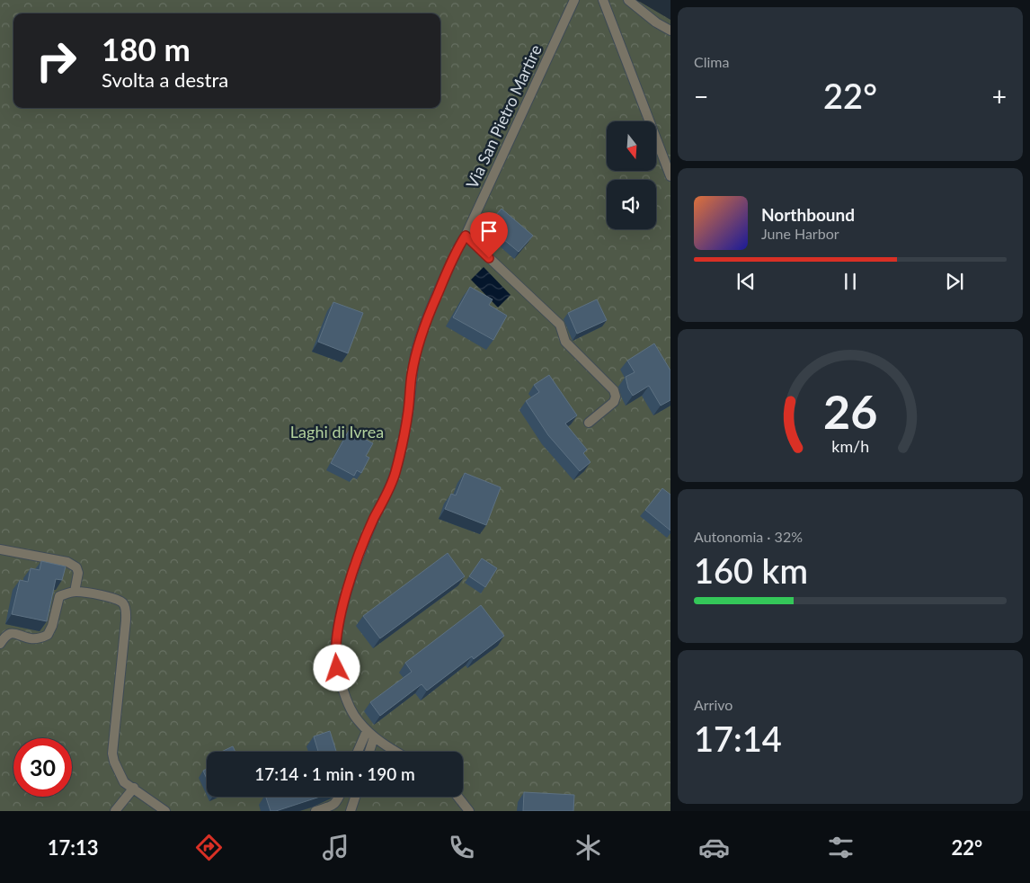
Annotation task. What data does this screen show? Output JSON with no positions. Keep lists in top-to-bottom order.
{
  "streets": {
    "street": ["Via San Pietro Martire"]
  },
  "parks": ["Laghi di Ivrea"],
  "north": "bottom",
  "page": {
    "tile": [
      "Clima",
      ["Autonomia · 32%", "160 km"],
      ["Arrivo", "17:14"]
    ],
    "turn": ["180 m", "Svolta a destra"],
    "heat": ["−", "22°", "+"],
    "song": ["Northbound", "June Harbor"],
    "limit": "30",
    "trip": "17:14 · 1 min · 190 m",
    "tabs": ["17:13", "22°"],
    "gauge": ["26", "km/h"]
  }
}
